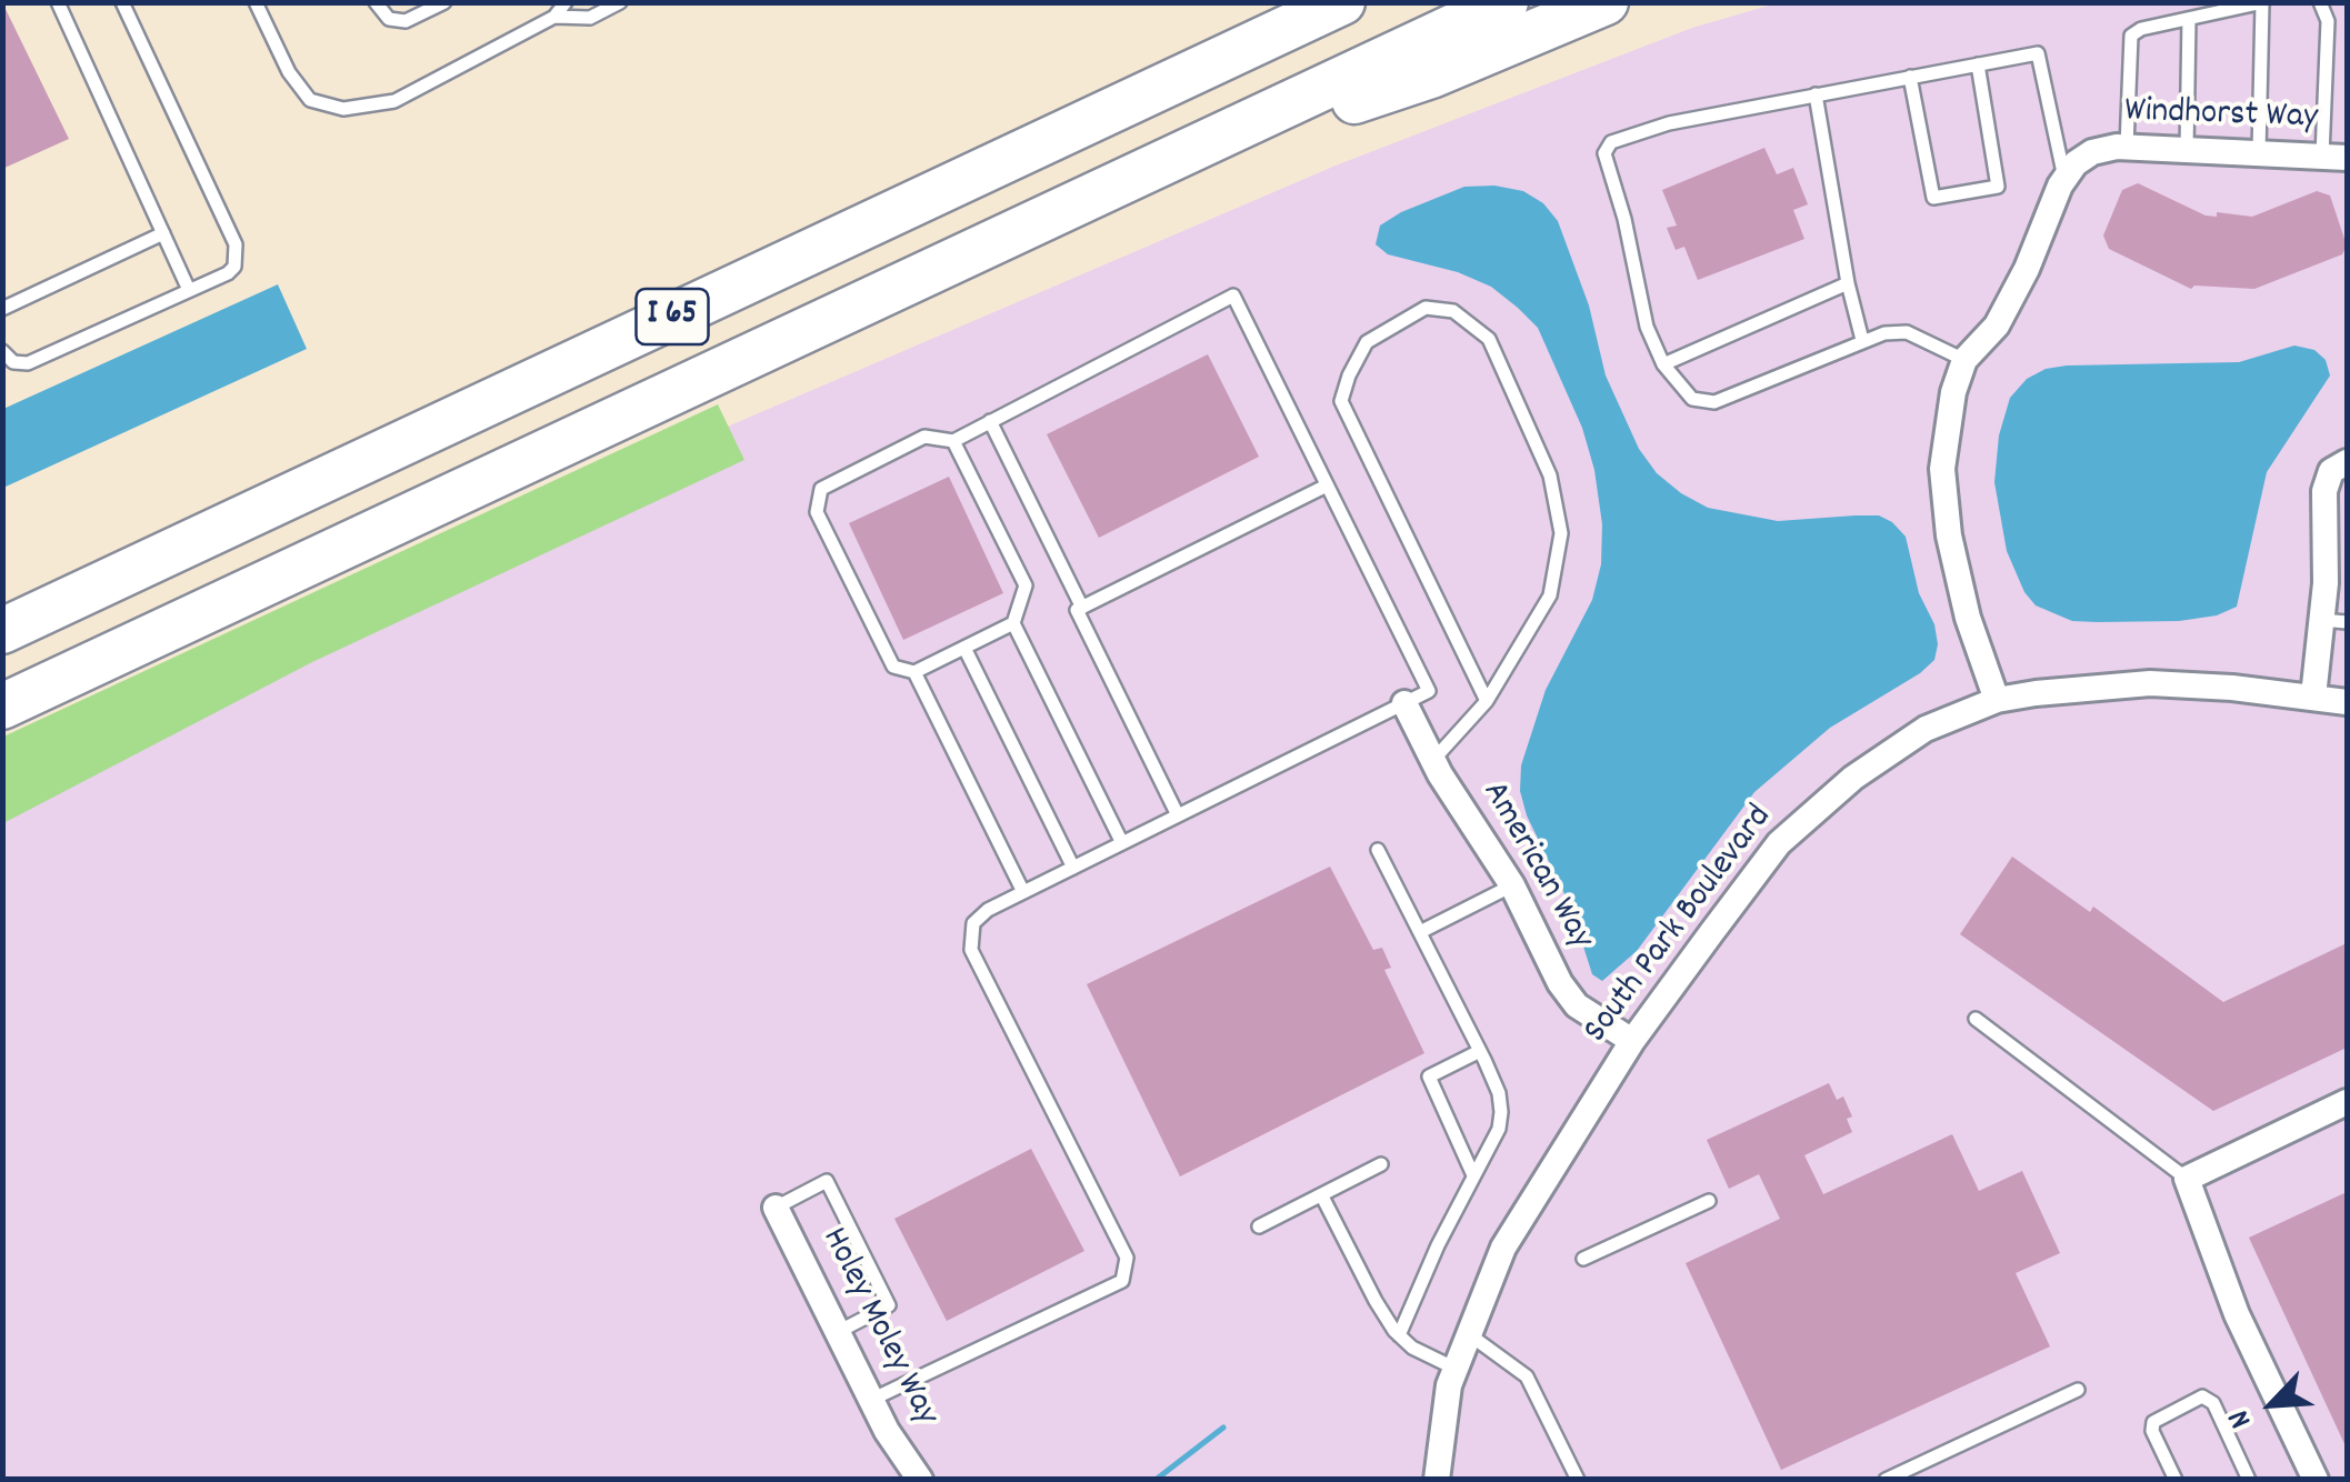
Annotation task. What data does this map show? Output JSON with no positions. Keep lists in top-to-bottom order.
{
  "streets": {
    "highway": ["I 65"],
    "street": [
      "Windhorst Way",
      "American Way",
      "South Park Boulevard",
      "Holey Moley Way"
    ]
  },
  "crossings": [
    ["American Way", "South Park Boulevard"]
  ],
  "north": "bottom left"
}
